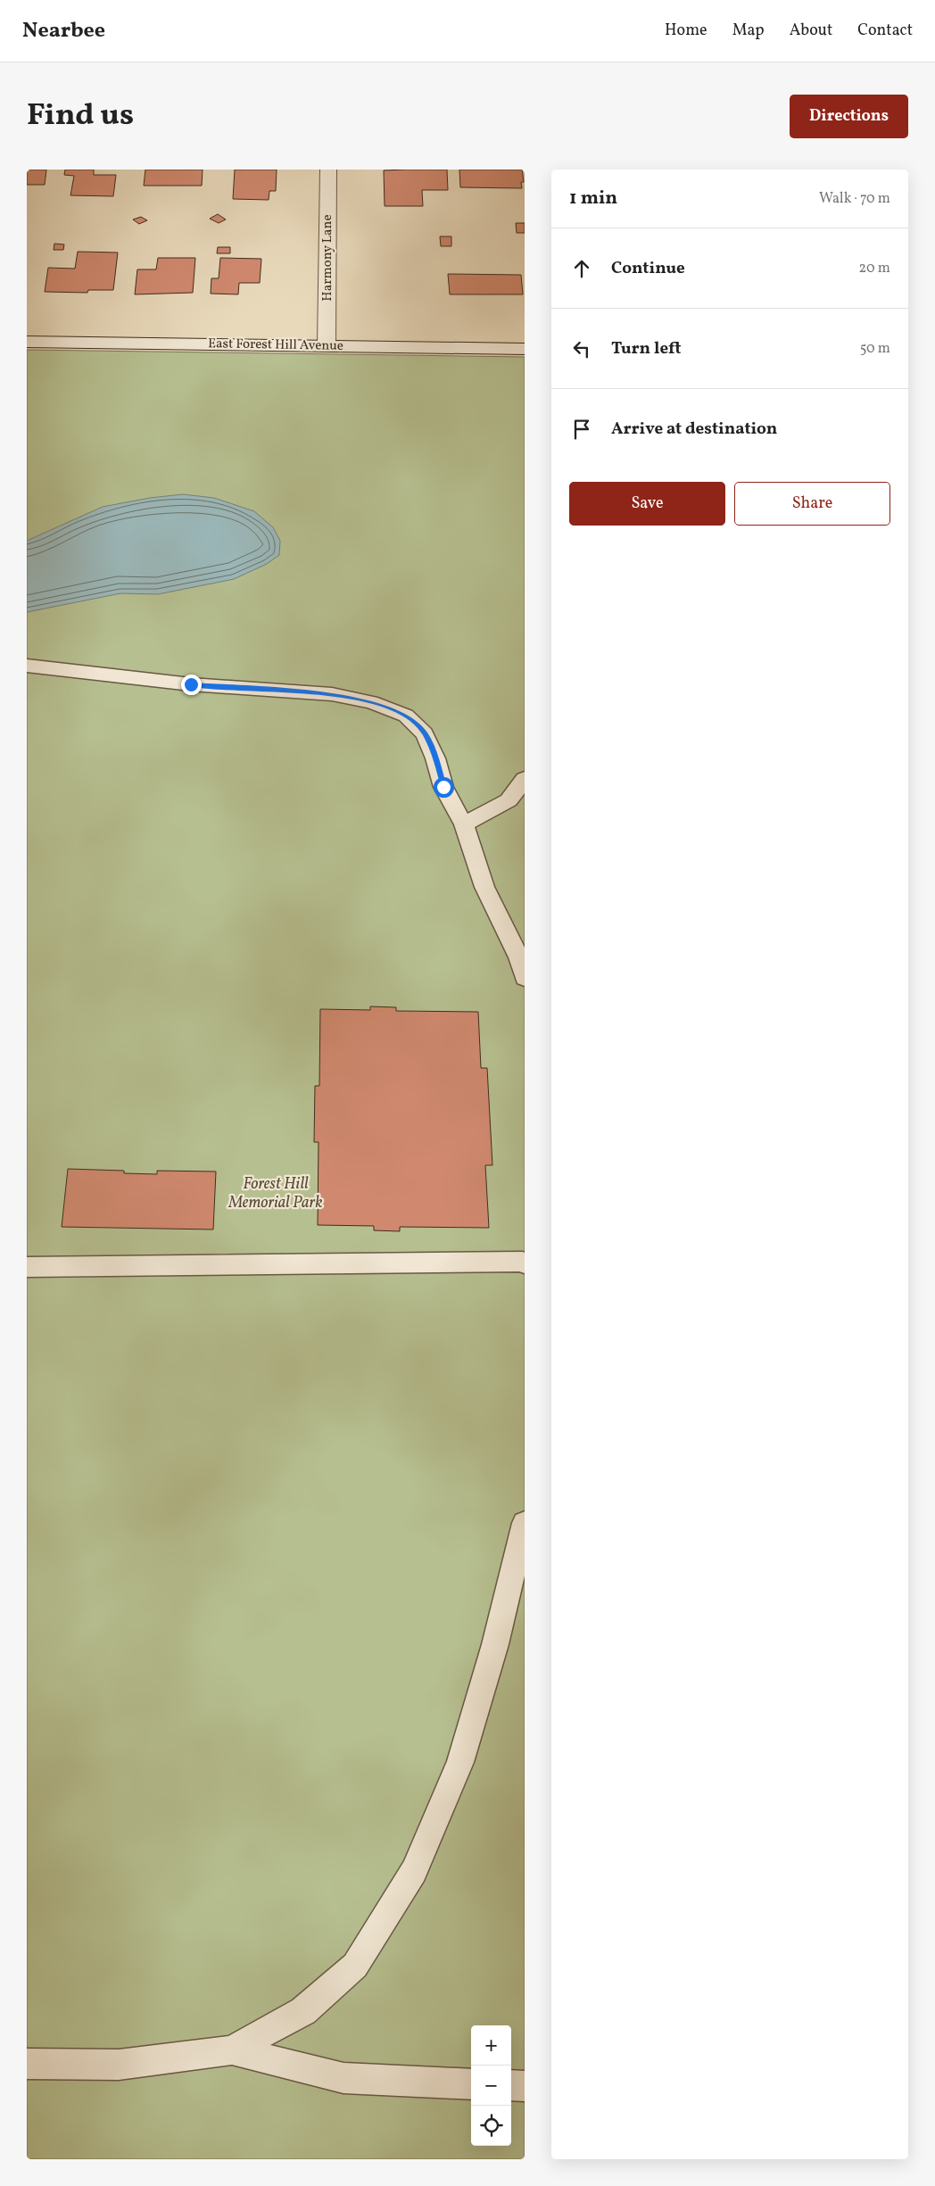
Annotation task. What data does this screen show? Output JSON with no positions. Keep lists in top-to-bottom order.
{
  "streets": {
    "street": ["Harmony Lane", "East Forest Hill Avenue"]
  },
  "crossings": [
    ["Harmony Lane", "East Forest Hill Avenue"]
  ],
  "parks": ["Forest Hill Memorial Park"],
  "page": {
    "header": "Nearbee",
    "nav": [
      "Home",
      "Map",
      "About",
      "Contact"
    ],
    "title": "Find us",
    "buttons": [
      "Directions",
      ["Save", "Share"]
    ],
    "heading": ["1 min", "Walk · 70 m"],
    "list": [
      ["Continue", "20 m"],
      ["Turn left", "50 m"],
      "Arrive at destination"
    ],
    "map_buttons": ["+", "−"]
  }
}
